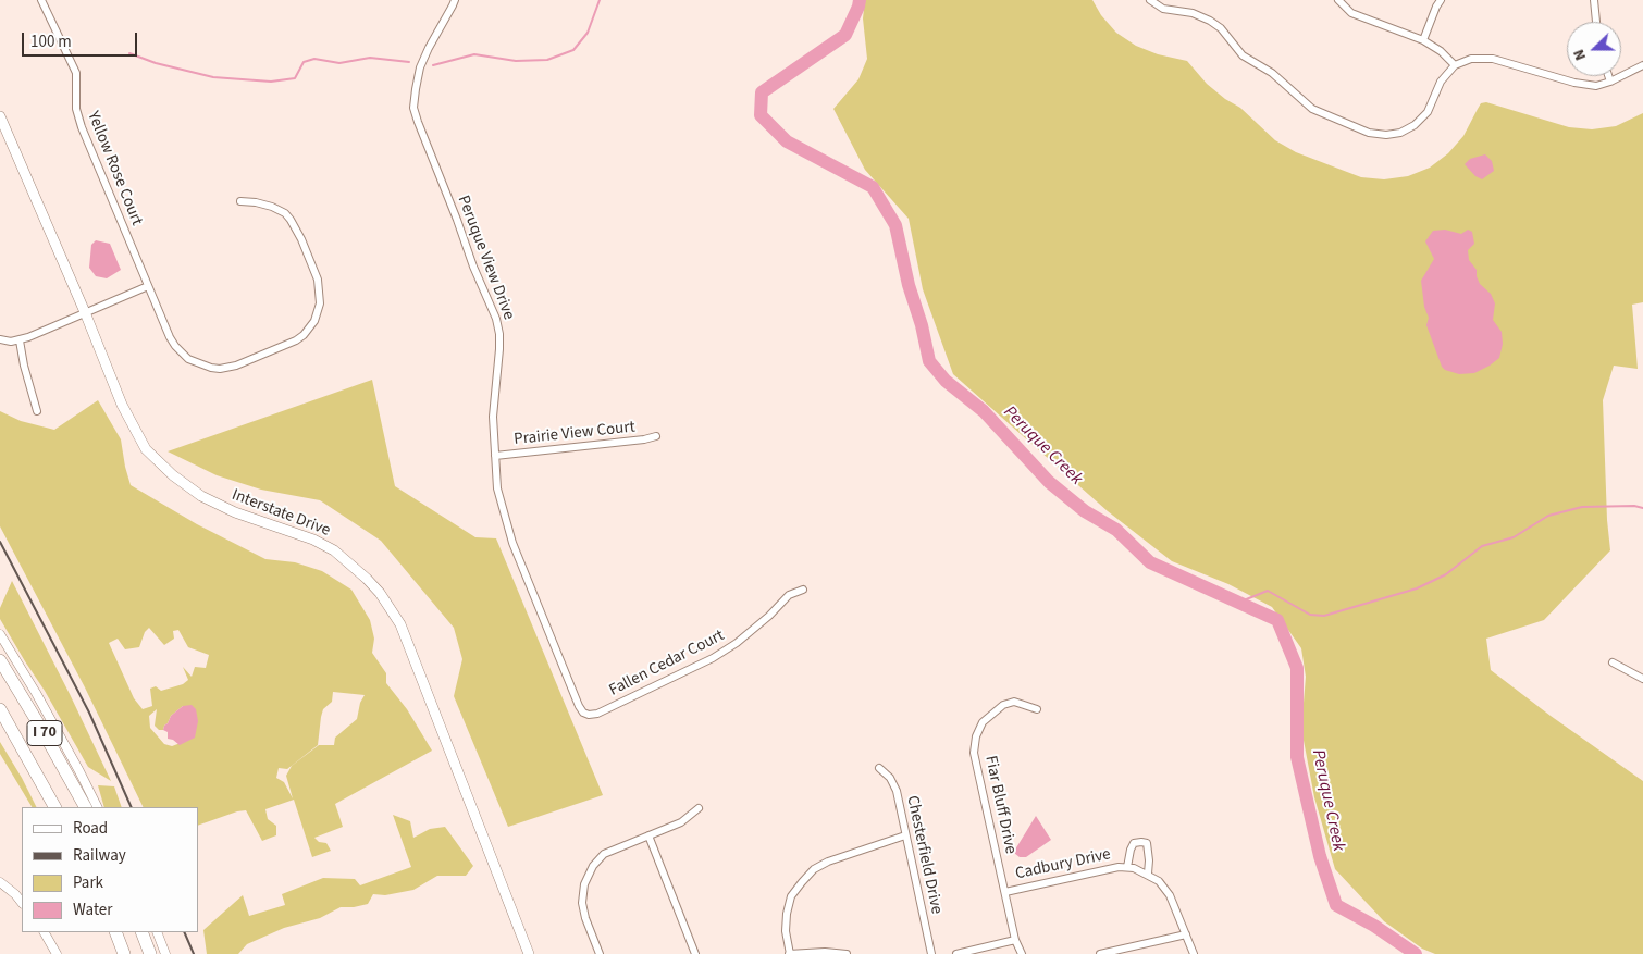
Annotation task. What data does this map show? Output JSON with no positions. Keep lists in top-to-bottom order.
{
  "streets": {
    "highway": ["I 70"],
    "main road": ["Interstate Drive"],
    "street": [
      "Yellow Rose Court",
      "Peruque View Drive",
      "Prairie View Court",
      "Fallen Cedar Court",
      "Fiar Bluff Drive",
      "Chesterfield Drive",
      "Cadbury Drive"
    ]
  },
  "crossings": [
    ["Peruque View Drive", "Prairie View Court"],
    ["Peruque View Drive", "Fallen Cedar Court"],
    ["Fiar Bluff Drive", "Cadbury Drive"]
  ],
  "water": ["Peruque Creek"],
  "legend": [
    "Road",
    "Railway",
    "Park",
    "Water"
  ],
  "scale_bar": "100 m",
  "north": "left"
}
